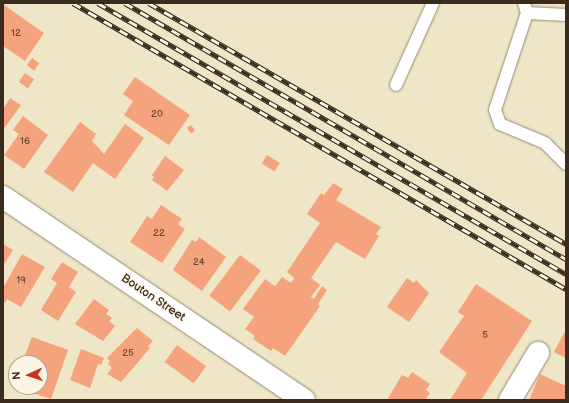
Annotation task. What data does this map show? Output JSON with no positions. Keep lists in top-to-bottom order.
{
  "streets": {
    "street": ["Bouton Street"]
  },
  "house_numbers": [
    "12",
    "20",
    "16",
    "22",
    "24",
    "19",
    "5",
    "25"
  ],
  "north": "left"
}
